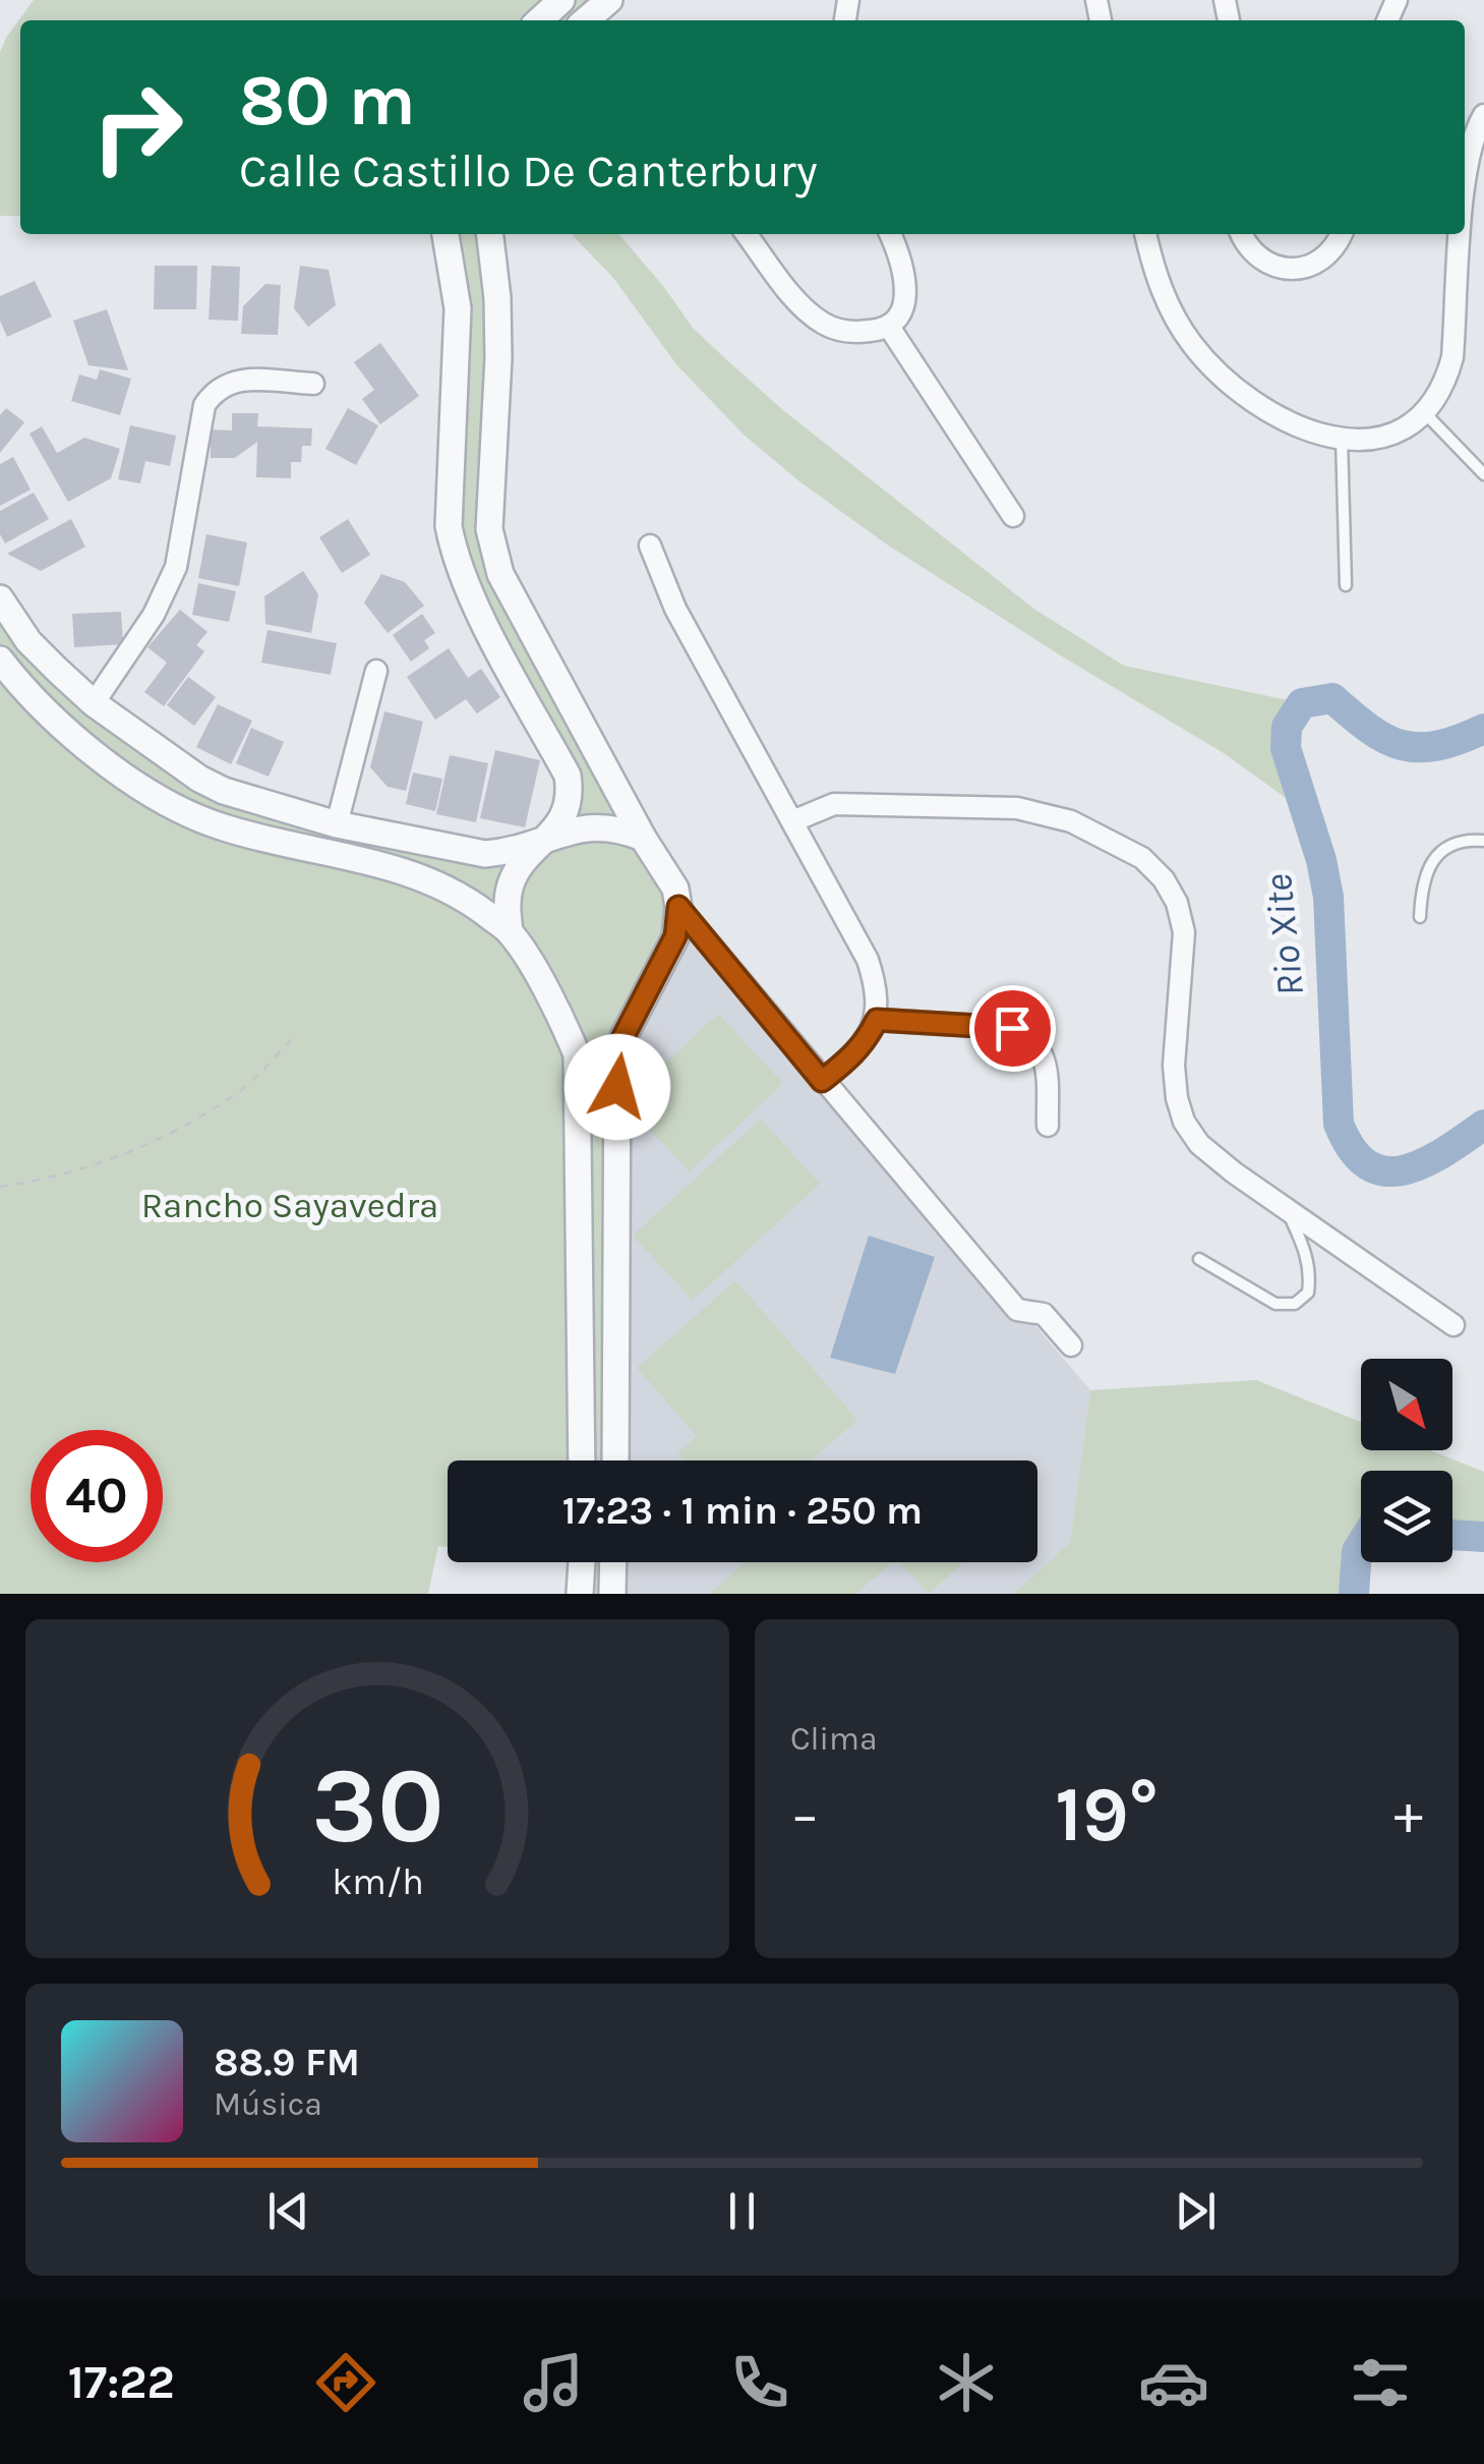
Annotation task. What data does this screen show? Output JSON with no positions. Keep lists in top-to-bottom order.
{
  "water": ["Rio Xite"],
  "parks": ["Rancho Sayavedra"],
  "north": "bottom right",
  "page": {
    "turn": ["80 m", "Calle Castillo De Canterbury"],
    "limit": "40",
    "trip": "17:23 · 1 min · 250 m",
    "tile": "Clima",
    "heat": ["−", "19°", "+"],
    "song": ["88.9 FM", "Música"],
    "tabs": "17:22",
    "gauge": ["30", "km/h"]
  }
}
